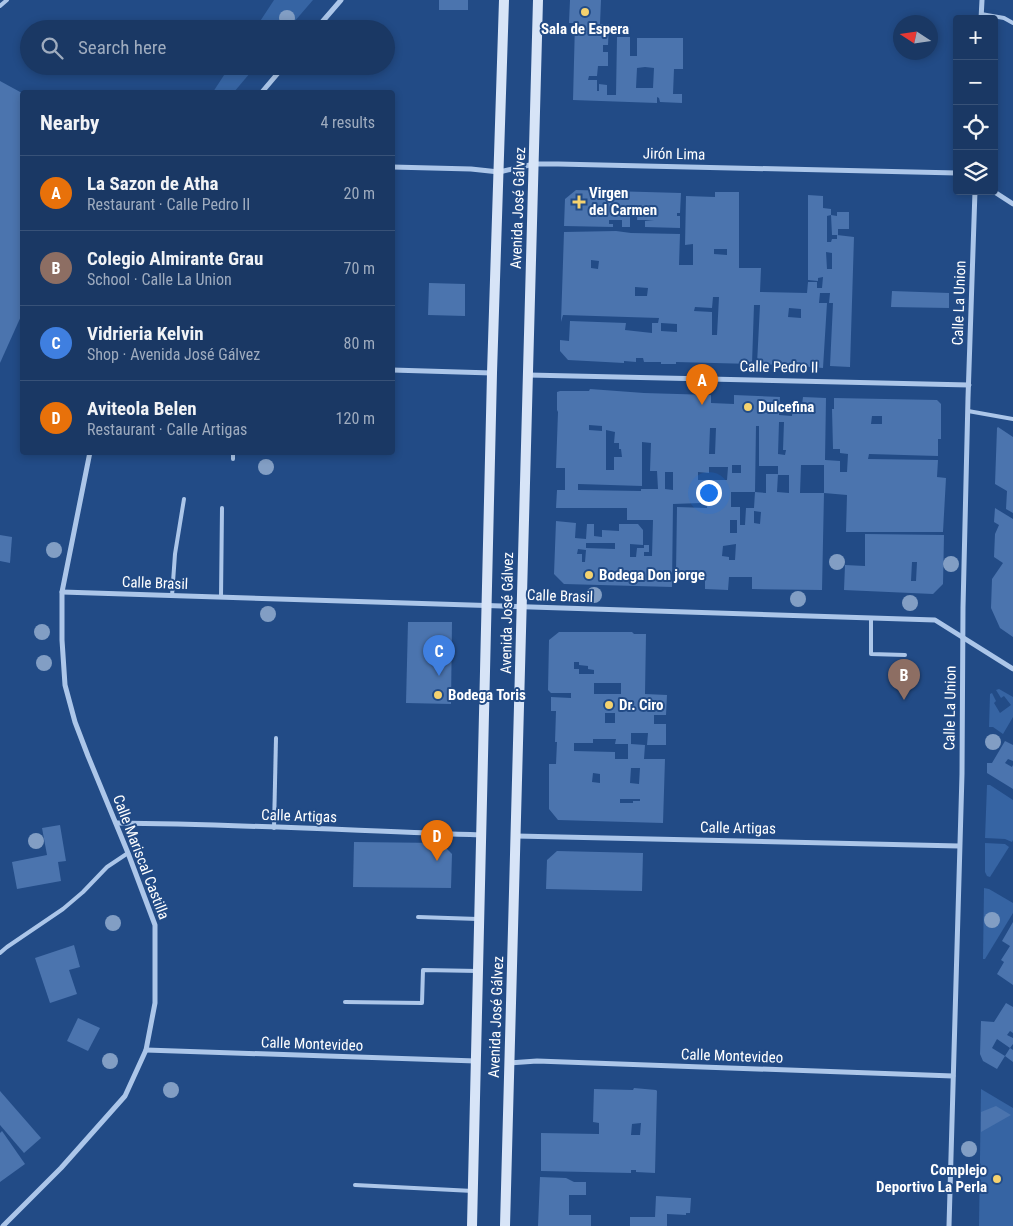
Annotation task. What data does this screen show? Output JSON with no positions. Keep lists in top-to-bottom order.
{
  "streets": {
    "main road": ["Avenida José Gálvez"],
    "street": [
      "Jirón Lima",
      "Calle La Union",
      "Calle Pedro II",
      "Calle Brasil",
      "Calle Artigas",
      "Calle Mariscal Castilla",
      "Calle Montevideo"
    ]
  },
  "crossings": [
    ["Jirón Lima", "Avenida José Gálvez"],
    ["Avenida José Gálvez", "Calle Pedro II"],
    ["Avenida José Gálvez", "Calle Brasil"],
    ["Avenida José Gálvez", "Calle Artigas"],
    ["Avenida José Gálvez", "Calle Montevideo"],
    ["Calle La Union", "Calle Pedro II"],
    ["Calle La Union", "Calle Brasil"],
    ["Calle La Union", "Calle Artigas"],
    ["Calle La Union", "Calle Montevideo"],
    ["Calle Brasil", "Calle Mariscal Castilla"],
    ["Calle Artigas", "Calle Mariscal Castilla"],
    ["Calle Mariscal Castilla", "Calle Montevideo"]
  ],
  "places": {
    "other": [
      "Sala de Espera",
      "Dulcefina",
      "Bodega Don jorge",
      "Bodega Toris",
      "Dr. Ciro",
      "Complejo Deportivo La Perla"
    ],
    "health": ["Virgen del Carmen"]
  },
  "north": "left",
  "page": {
    "map_buttons": ["+", "−"],
    "search": "Search here",
    "heading": ["Nearby", "4 results"],
    "list": [
      {
        "mark": "A",
        "name": "La Sazon de Atha",
        "note": "Restaurant · Calle Pedro II",
        "value": "20 m"
      },
      {
        "mark": "B",
        "name": "Colegio Almirante Grau",
        "note": "School · Calle La Union",
        "value": "70 m"
      },
      {
        "mark": "C",
        "name": "Vidrieria Kelvin",
        "note": "Shop · Avenida José Gálvez",
        "value": "80 m"
      },
      {
        "mark": "D",
        "name": "Aviteola Belen",
        "note": "Restaurant · Calle Artigas",
        "value": "120 m"
      }
    ],
    "pins": [
      "A",
      "C",
      "B",
      "D"
    ]
  }
}
